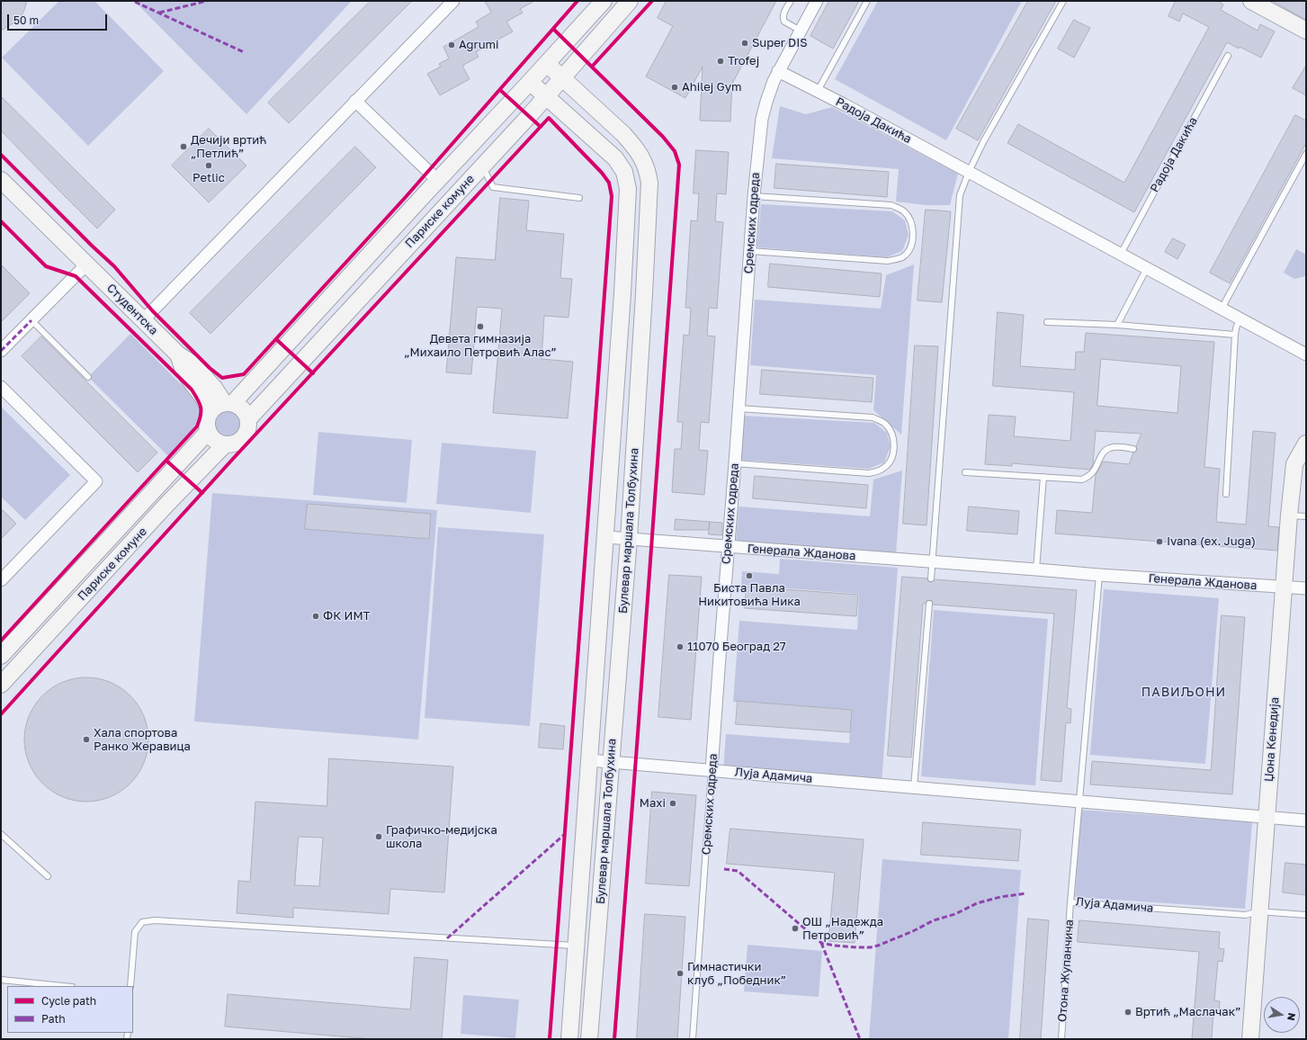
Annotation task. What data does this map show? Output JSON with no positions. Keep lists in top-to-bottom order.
{
  "streets": {
    "street": [
      "Радоја Дакића",
      "Париске комуне",
      "Сремских одреда",
      "Студентска",
      "Булевар маршала Толбухина",
      "Генерала Жданова",
      "Џона Кенедија",
      "Луја Адамича"
    ],
    "lane": ["Отона Жупанчича"]
  },
  "crossings": [
    ["Радоја Дакића", "Сремских одреда"],
    ["Париске комуне", "Студентска"],
    ["Париске комуне", "Булевар маршала Толбухина"],
    ["Сремских одреда", "Генерала Жданова"],
    ["Сремских одреда", "Луја Адамича"],
    ["Булевар маршала Толбухина", "Генерала Жданова"],
    ["Булевар маршала Толбухина", "Луја Адамича"],
    ["Генерала Жданова", "Џона Кенедија"],
    ["Генерала Жданова", "Луја Адамича"],
    ["Џона Кенедија", "Луја Адамича"],
    ["Луја Адамича", "Отона Жупанчича"]
  ],
  "districts": ["ПАВИЉОНИ"],
  "places": [
    "Super DIS",
    "Agrumi",
    "Trofej",
    "Ahilej Gym",
    "Дечији вртић „Петлић”",
    "Petlic",
    "Девета гимназија „Михаило Петровић Алас”",
    "Ivana (ex. Juga)",
    "Биста Павла Никитовића Ника",
    "ФК ИМТ",
    "11070 Београд 27",
    "Хала спортова Ранко Жеравица",
    "Maxi",
    "Графичко-медијска школа",
    "ОШ „Надежда Петровић”",
    "Гимнастички клуб „Победник”",
    "Вртић „Маслачак”"
  ],
  "legend": ["Cycle path", "Path"],
  "scale_bar": "50 m",
  "north": "right"
}
